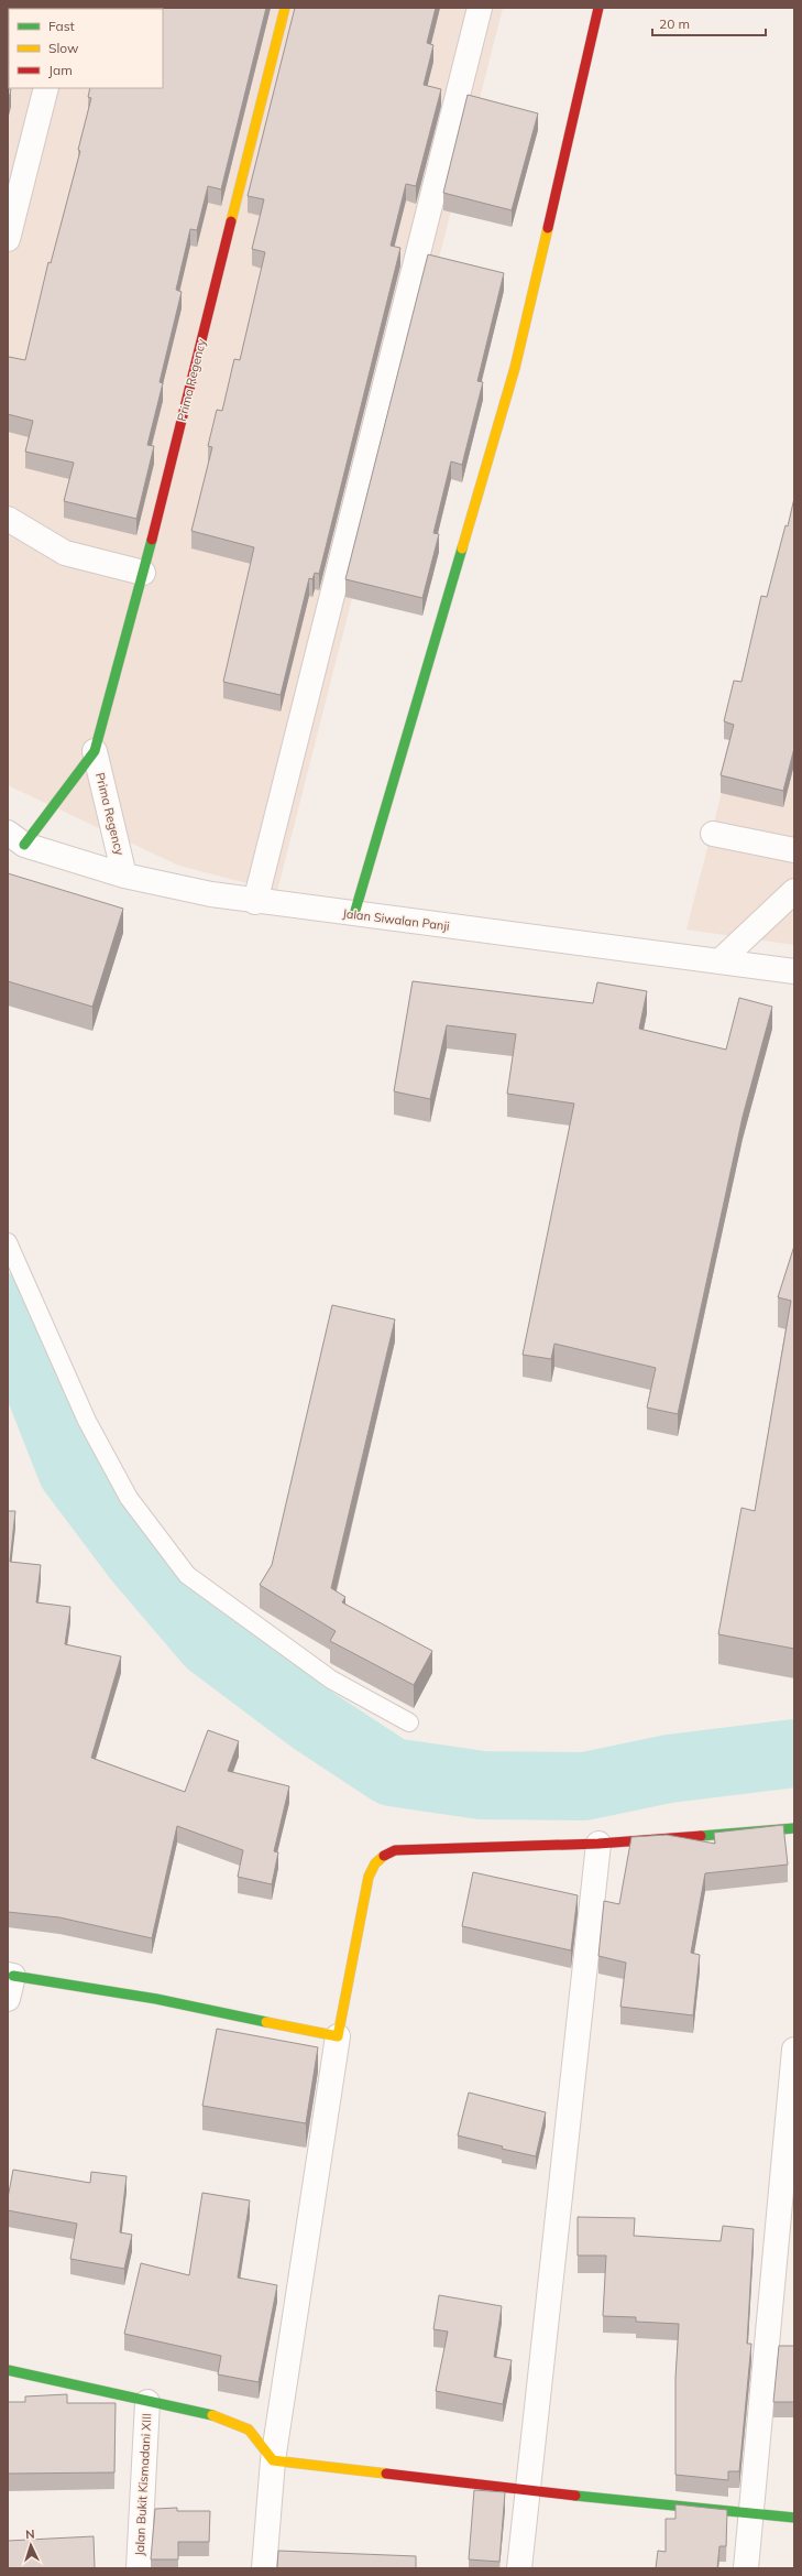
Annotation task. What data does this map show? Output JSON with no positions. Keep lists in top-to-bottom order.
{
  "streets": {
    "street": ["Prima Regency", "Jalan Siwalan Panji", "Jalan Bukit Kismadani XIII"]
  },
  "crossings": [
    ["Prima Regency", "Jalan Siwalan Panji"]
  ],
  "legend": ["Fast", "Slow", "Jam"],
  "scale_bar": "20 m",
  "north": "top"
}
